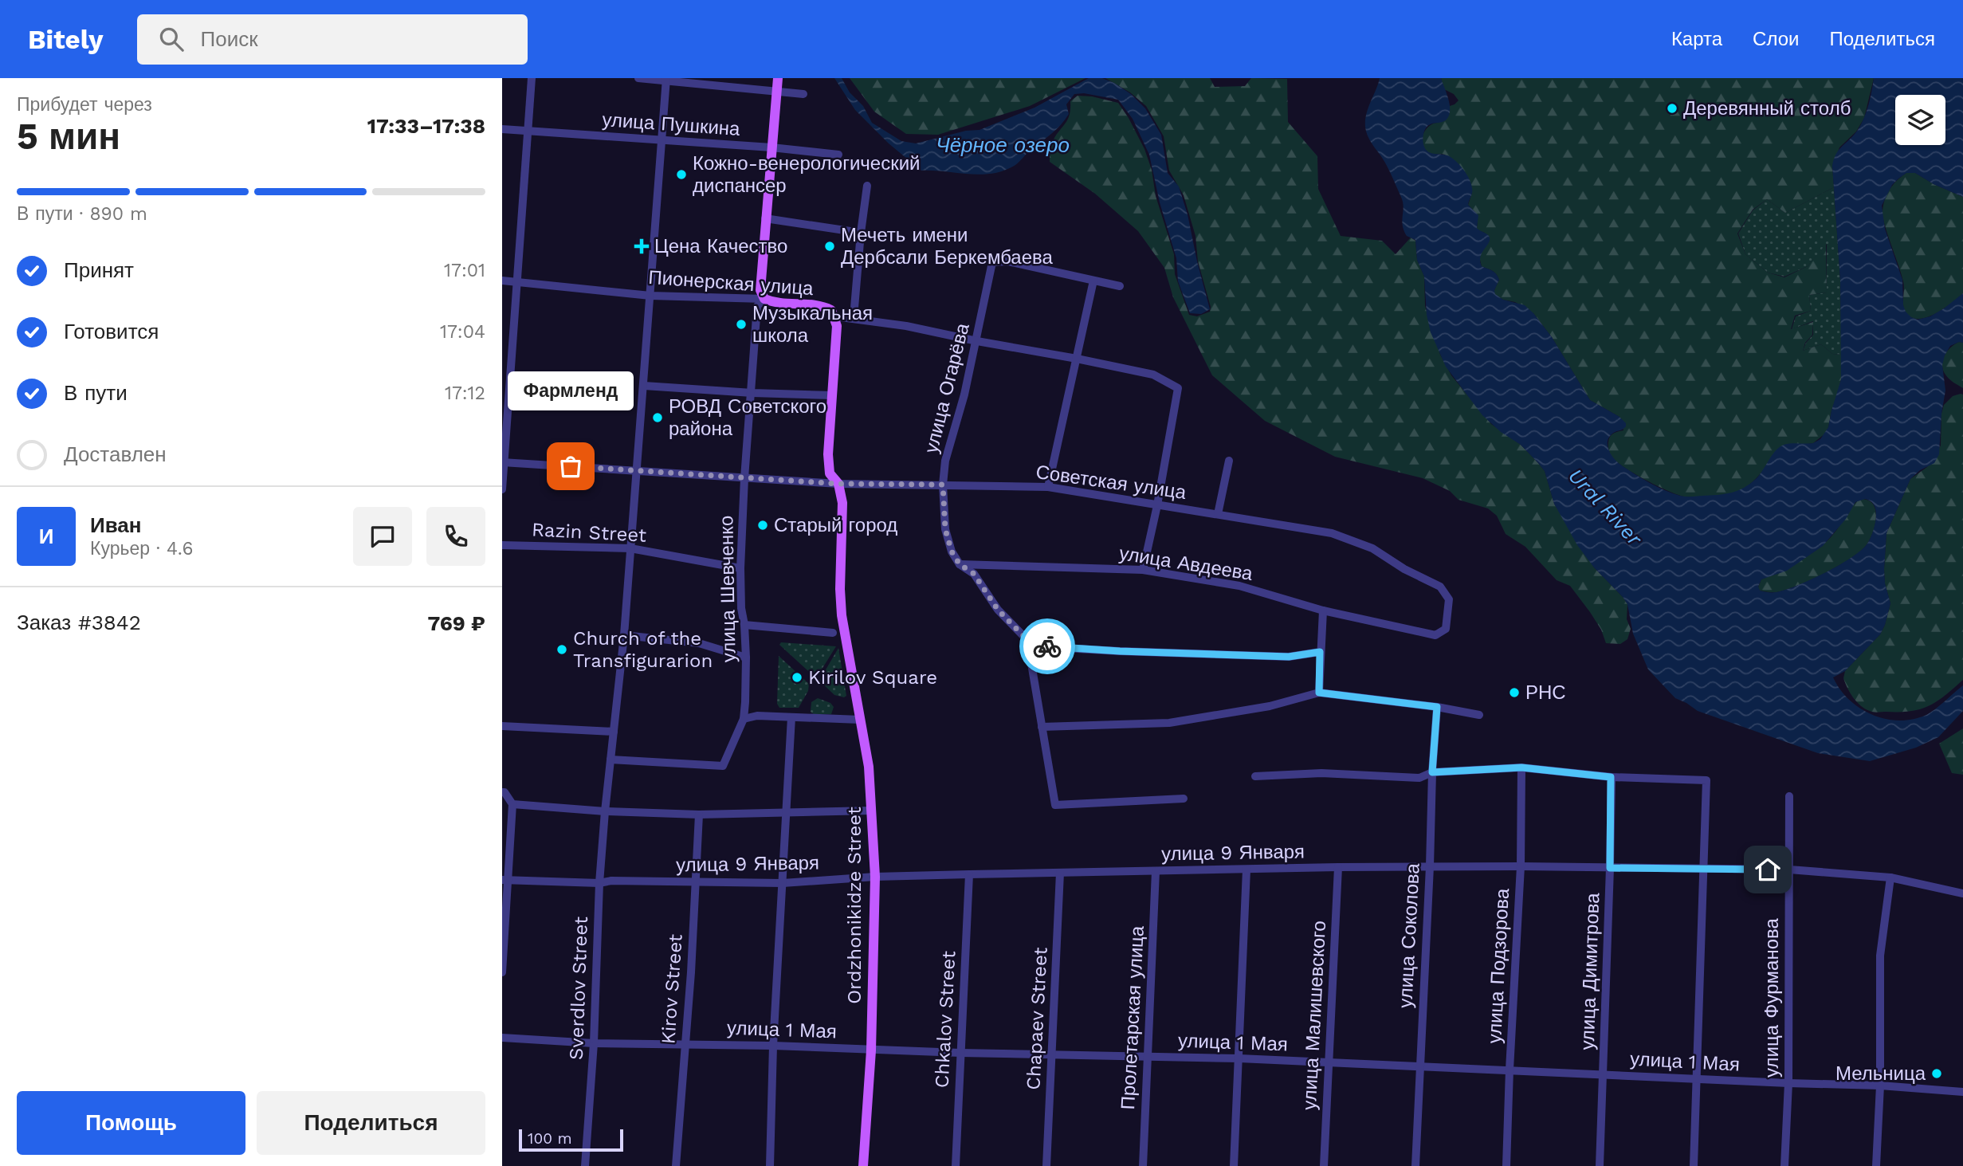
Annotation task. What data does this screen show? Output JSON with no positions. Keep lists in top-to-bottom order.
{
  "streets": {
    "main road": ["Пионерская улица", "улица Шевченко", "Ordzhonikidze Street"],
    "street": [
      "улица Пушкина",
      "улица Огарёва",
      "Советская улица",
      "Razin Street",
      "улица Авдеева",
      "улица 9 Января",
      "улица Соколова",
      "улица Подзорова",
      "улица Димитрова",
      "Sverdlov Street",
      "Kirov Street",
      "улица Фурманова",
      "улица Малишевского",
      "Пролетарская улица",
      "Chapaev Street",
      "Chkalov Street",
      "улица 1 Мая"
    ]
  },
  "crossings": [
    ["улица Пушкина", "улица Шевченко"],
    ["улица Пушкина", "Sverdlov Street"],
    ["Пионерская улица", "улица Огарёва"],
    ["Пионерская улица", "Советская улица"],
    ["Пионерская улица", "улица Шевченко"],
    ["Пионерская улица", "Ordzhonikidze Street"],
    ["Пионерская улица", "Sverdlov Street"],
    ["улица Огарёва", "Советская улица"],
    ["улица Огарёва", "улица Авдеева"],
    ["Советская улица", "улица Авдеева"],
    ["Советская улица", "улица Шевченко"],
    ["Советская улица", "Ordzhonikidze Street"],
    ["Советская улица", "Sverdlov Street"],
    ["Razin Street", "улица Шевченко"],
    ["Razin Street", "Sverdlov Street"],
    ["улица Шевченко", "Sverdlov Street"],
    ["улица 9 Января", "Ordzhonikidze Street"],
    ["улица 9 Января", "улица Соколова"],
    ["улица 9 Января", "улица Подзорова"],
    ["улица 9 Января", "улица Димитрова"],
    ["улица 9 Января", "Sverdlov Street"],
    ["улица 9 Января", "Kirov Street"],
    ["улица 9 Января", "улица Фурманова"],
    ["улица 9 Января", "улица Малишевского"],
    ["улица 9 Января", "Пролетарская улица"],
    ["улица 9 Января", "Chapaev Street"],
    ["улица 9 Января", "Chkalov Street"],
    ["Ordzhonikidze Street", "улица 1 Мая"],
    ["улица Соколова", "улица 1 Мая"],
    ["улица Подзорова", "улица 1 Мая"],
    ["улица Димитрова", "улица 1 Мая"],
    ["Sverdlov Street", "улица 1 Мая"],
    ["Kirov Street", "улица 1 Мая"],
    ["улица Фурманова", "улица 1 Мая"],
    ["улица Малишевского", "улица 1 Мая"],
    ["Пролетарская улица", "улица 1 Мая"],
    ["Chapaev Street", "улица 1 Мая"],
    ["Chkalov Street", "улица 1 Мая"]
  ],
  "water": ["Чёрное озеро", "Ural River"],
  "places": {
    "other": [
      "Деревянный столб",
      "Кожно-венерологический диспансер",
      "Мечеть имени Дербсали Беркембаева",
      "Музыкальная школа",
      "РОВД Советского района",
      "Фармленд",
      "Старый город",
      "Church of the Transfigurarion",
      "Kirilov Square",
      "РНС",
      "Мельница"
    ],
    "health": ["Цена Качество"]
  },
  "scale_bar": "100 m",
  "page": {
    "header": "Bitely",
    "search": "Поиск",
    "nav": ["Карта", "Слои", "Поделиться"],
    "heading": ["5 мин", "Прибудет через", "17:33–17:38"],
    "panel": [
      "Иван",
      "Курьер · 4.6",
      "Заказ #3842",
      "769 ₽"
    ],
    "bar": "В пути · 890 m",
    "list": [
      ["Принят", "17:01"],
      ["Готовится", "17:04"],
      ["В пути", "17:12"],
      "Доставлен"
    ],
    "bubble": "Фармленд",
    "round": "И",
    "buttons": ["Помощь", "Поделиться"],
    "scale": "100 m"
  }
}
